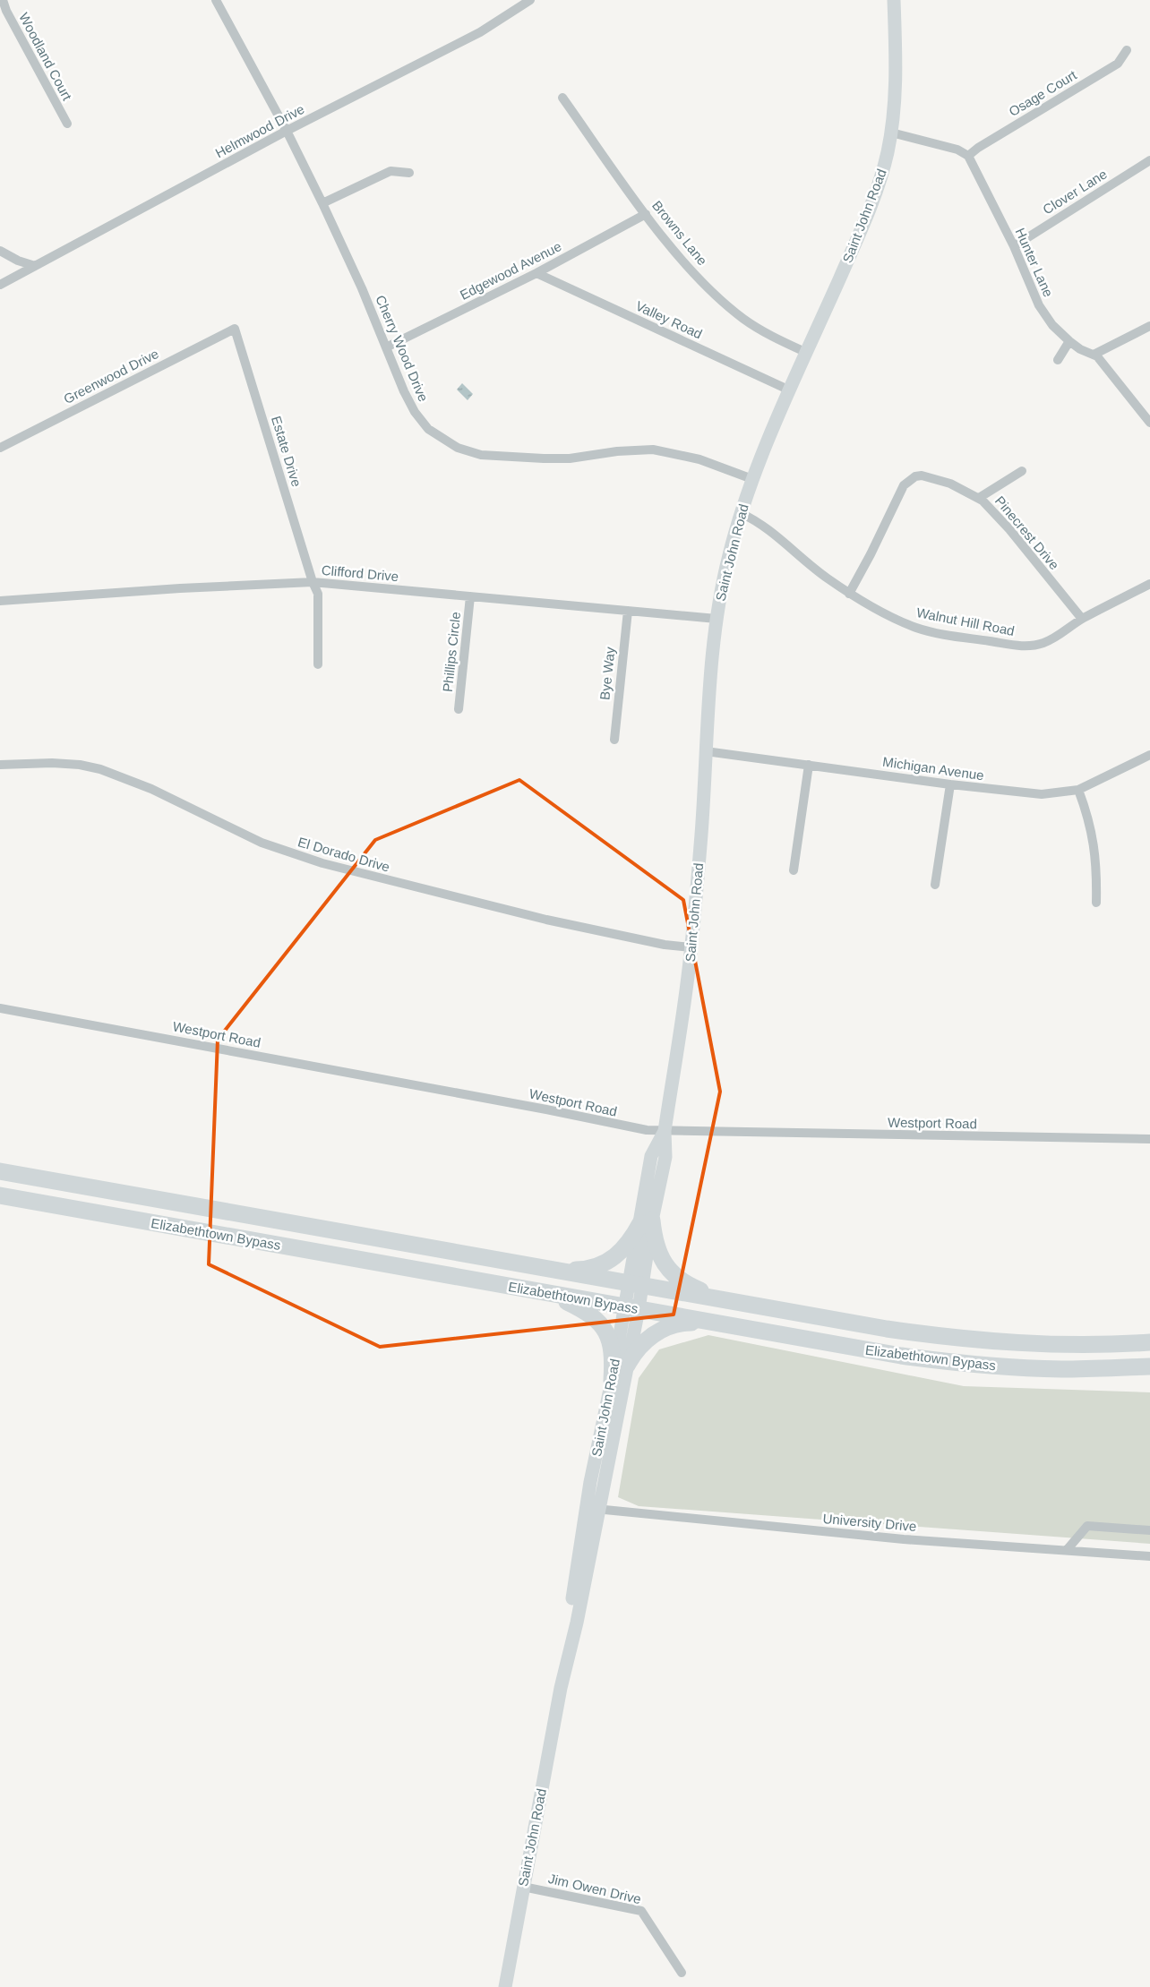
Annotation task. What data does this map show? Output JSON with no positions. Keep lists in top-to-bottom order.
{
  "streets": {
    "highway": ["Elizabethtown Bypass"],
    "street": [
      "Woodland Court",
      "Osage Court",
      "Helmwood Drive",
      "Clover Lane",
      "Saint John Road",
      "Browns Lane",
      "Hunter Lane",
      "Edgewood Avenue",
      "Valley Road",
      "Cherry Wood Drive",
      "Greenwood Drive",
      "Estate Drive",
      "Pinecrest Drive",
      "Clifford Drive",
      "Walnut Hill Road",
      "Phillips Circle",
      "Bye Way",
      "Michigan Avenue",
      "El Dorado Drive",
      "Westport Road",
      "University Drive",
      "Jim Owen Drive"
    ]
  },
  "crossings": [
    ["Osage Court", "Hunter Lane"],
    ["Helmwood Drive", "Cherry Wood Drive"],
    ["Clover Lane", "Hunter Lane"],
    ["Saint John Road", "Browns Lane"],
    ["Saint John Road", "Valley Road"],
    ["Saint John Road", "Cherry Wood Drive"],
    ["Saint John Road", "Clifford Drive"],
    ["Saint John Road", "Walnut Hill Road"],
    ["Saint John Road", "Michigan Avenue"],
    ["Saint John Road", "El Dorado Drive"],
    ["Saint John Road", "Westport Road"],
    ["Saint John Road", "Elizabethtown Bypass"],
    ["Saint John Road", "University Drive"],
    ["Saint John Road", "Jim Owen Drive"],
    ["Browns Lane", "Edgewood Avenue"],
    ["Edgewood Avenue", "Valley Road"],
    ["Edgewood Avenue", "Cherry Wood Drive"],
    ["Greenwood Drive", "Estate Drive"],
    ["Estate Drive", "Clifford Drive"],
    ["Pinecrest Drive", "Walnut Hill Road"],
    ["Clifford Drive", "Phillips Circle"],
    ["Clifford Drive", "Bye Way"]
  ]
}
